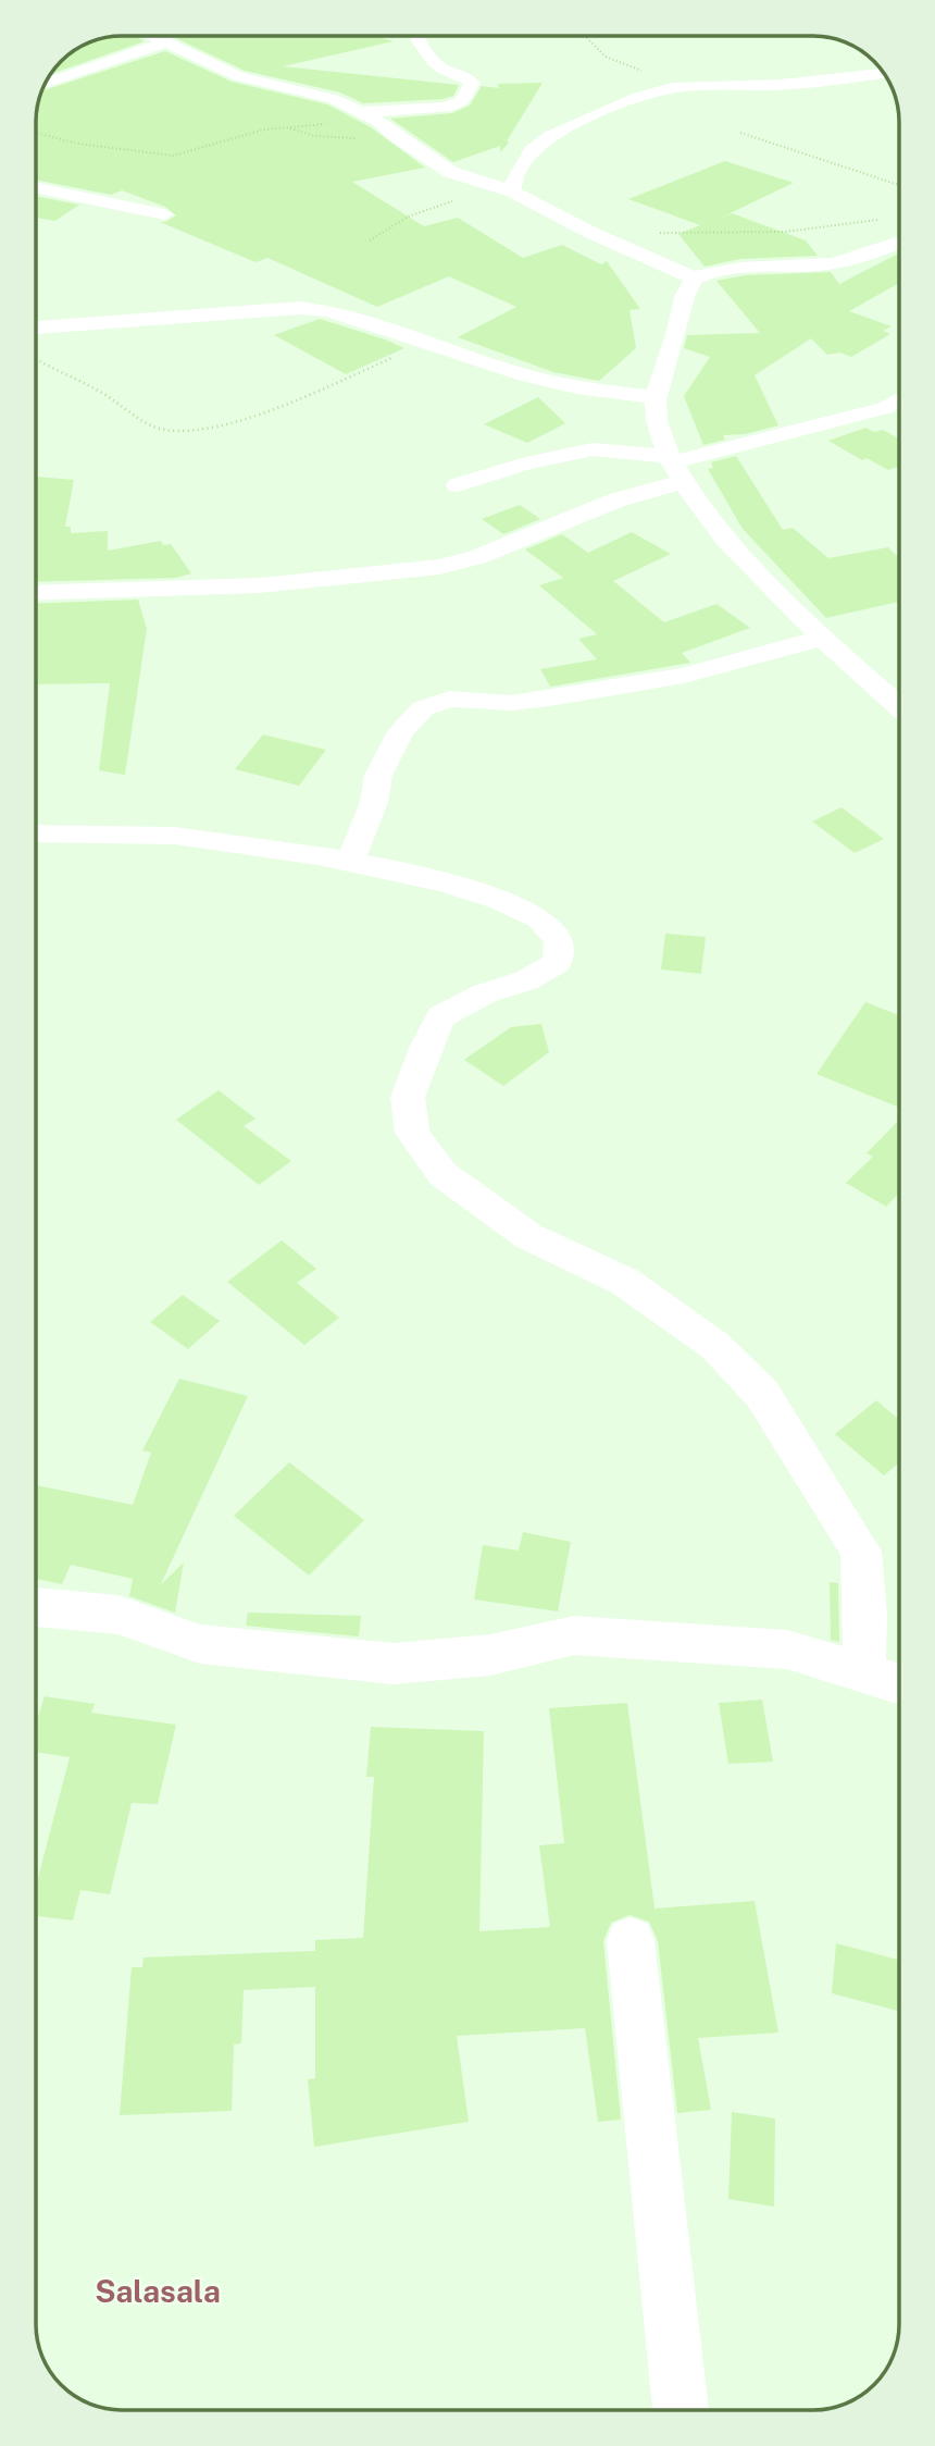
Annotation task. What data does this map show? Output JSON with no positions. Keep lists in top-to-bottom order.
{
  "districts": ["Salasala"]
}
